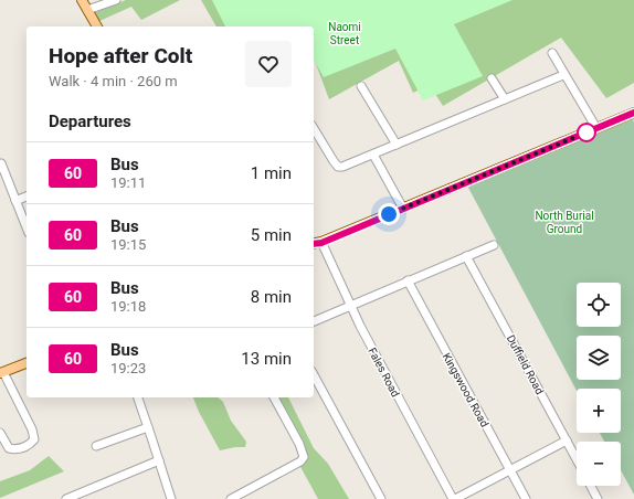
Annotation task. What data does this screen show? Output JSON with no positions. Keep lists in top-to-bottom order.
{
  "streets": {
    "street": ["Duffield Road", "Fales Road", "Kingswood Road"]
  },
  "parks": ["Naomi Street", "North Burial Ground"],
  "lines": ["bus line 60"],
  "page": {
    "heading": [
      ["Hope after Colt", "Walk · 4 min · 260 m"],
      "Departures"
    ],
    "list": [
      {
        "mark": "60",
        "name": "Bus",
        "note": "19:11",
        "value": "1 min"
      },
      {
        "mark": "60",
        "name": "Bus",
        "note": "19:15",
        "value": "5 min"
      },
      {
        "mark": "60",
        "name": "Bus",
        "note": "19:18",
        "value": "8 min"
      },
      {
        "mark": "60",
        "name": "Bus",
        "note": "19:23",
        "value": "13 min"
      }
    ],
    "map_buttons": ["+", "−"]
  }
}
